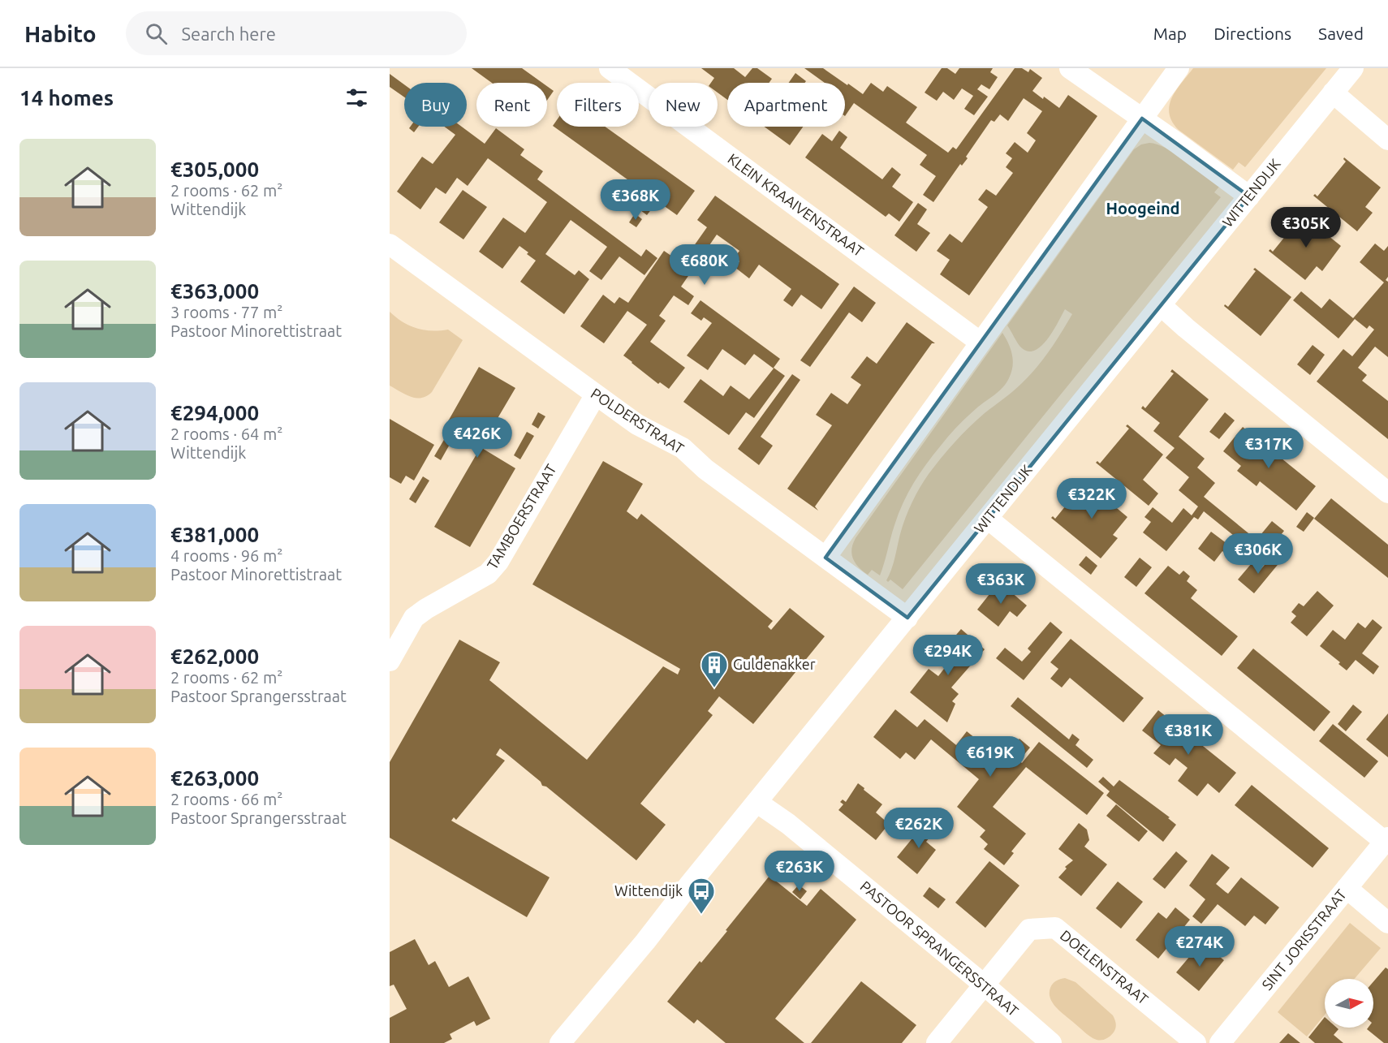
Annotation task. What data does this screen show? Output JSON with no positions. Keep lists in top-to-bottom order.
{
  "streets": {
    "street": [
      "WITTENDIJK",
      "KLEIN KRAAIVENSTRAAT",
      "POLDERSTRAAT",
      "TAMBOERSTRAAT",
      "SINT JORISSTRAAT",
      "PASTOOR SPRANGERSSTRAAT",
      "DOELENSTRAAT"
    ]
  },
  "crossings": [
    ["WITTENDIJK", "POLDERSTRAAT"],
    ["WITTENDIJK", "PASTOOR SPRANGERSSTRAAT"],
    ["POLDERSTRAAT", "TAMBOERSTRAAT"],
    ["PASTOOR SPRANGERSSTRAAT", "DOELENSTRAAT"]
  ],
  "districts": ["Hoogeind"],
  "places": {
    "building": ["Guldenakker"],
    "bus stop": ["Wittendijk"]
  },
  "north": "right",
  "page": {
    "header": "Habito",
    "search": "Search here",
    "nav": ["Map", "Directions", "Saved"],
    "heading": "14 homes",
    "chip": [
      "Buy",
      "Rent",
      "Filters",
      "New",
      "Apartment"
    ],
    "list": [
      {
        "name": "€305,000",
        "note": "2 rooms · 62 m² · Wittendijk"
      },
      {
        "name": "€363,000",
        "note": "3 rooms · 77 m² · Pastoor Minorettistraat"
      },
      {
        "name": "€294,000",
        "note": "2 rooms · 64 m² · Wittendijk"
      },
      {
        "name": "€381,000",
        "note": "4 rooms · 96 m² · Pastoor Minorettistraat"
      },
      {
        "name": "€262,000",
        "note": "2 rooms · 62 m² · Pastoor Sprangersstraat"
      },
      {
        "name": "€263,000",
        "note": "2 rooms · 66 m² · Pastoor Sprangersstraat"
      }
    ],
    "price": [
      "€368K",
      "€305K",
      "€680K",
      "€426K",
      "€317K",
      "€322K",
      "€306K",
      "€363K",
      "€294K",
      "€381K",
      "€619K",
      "€262K",
      "€263K",
      "€274K"
    ]
  }
}
